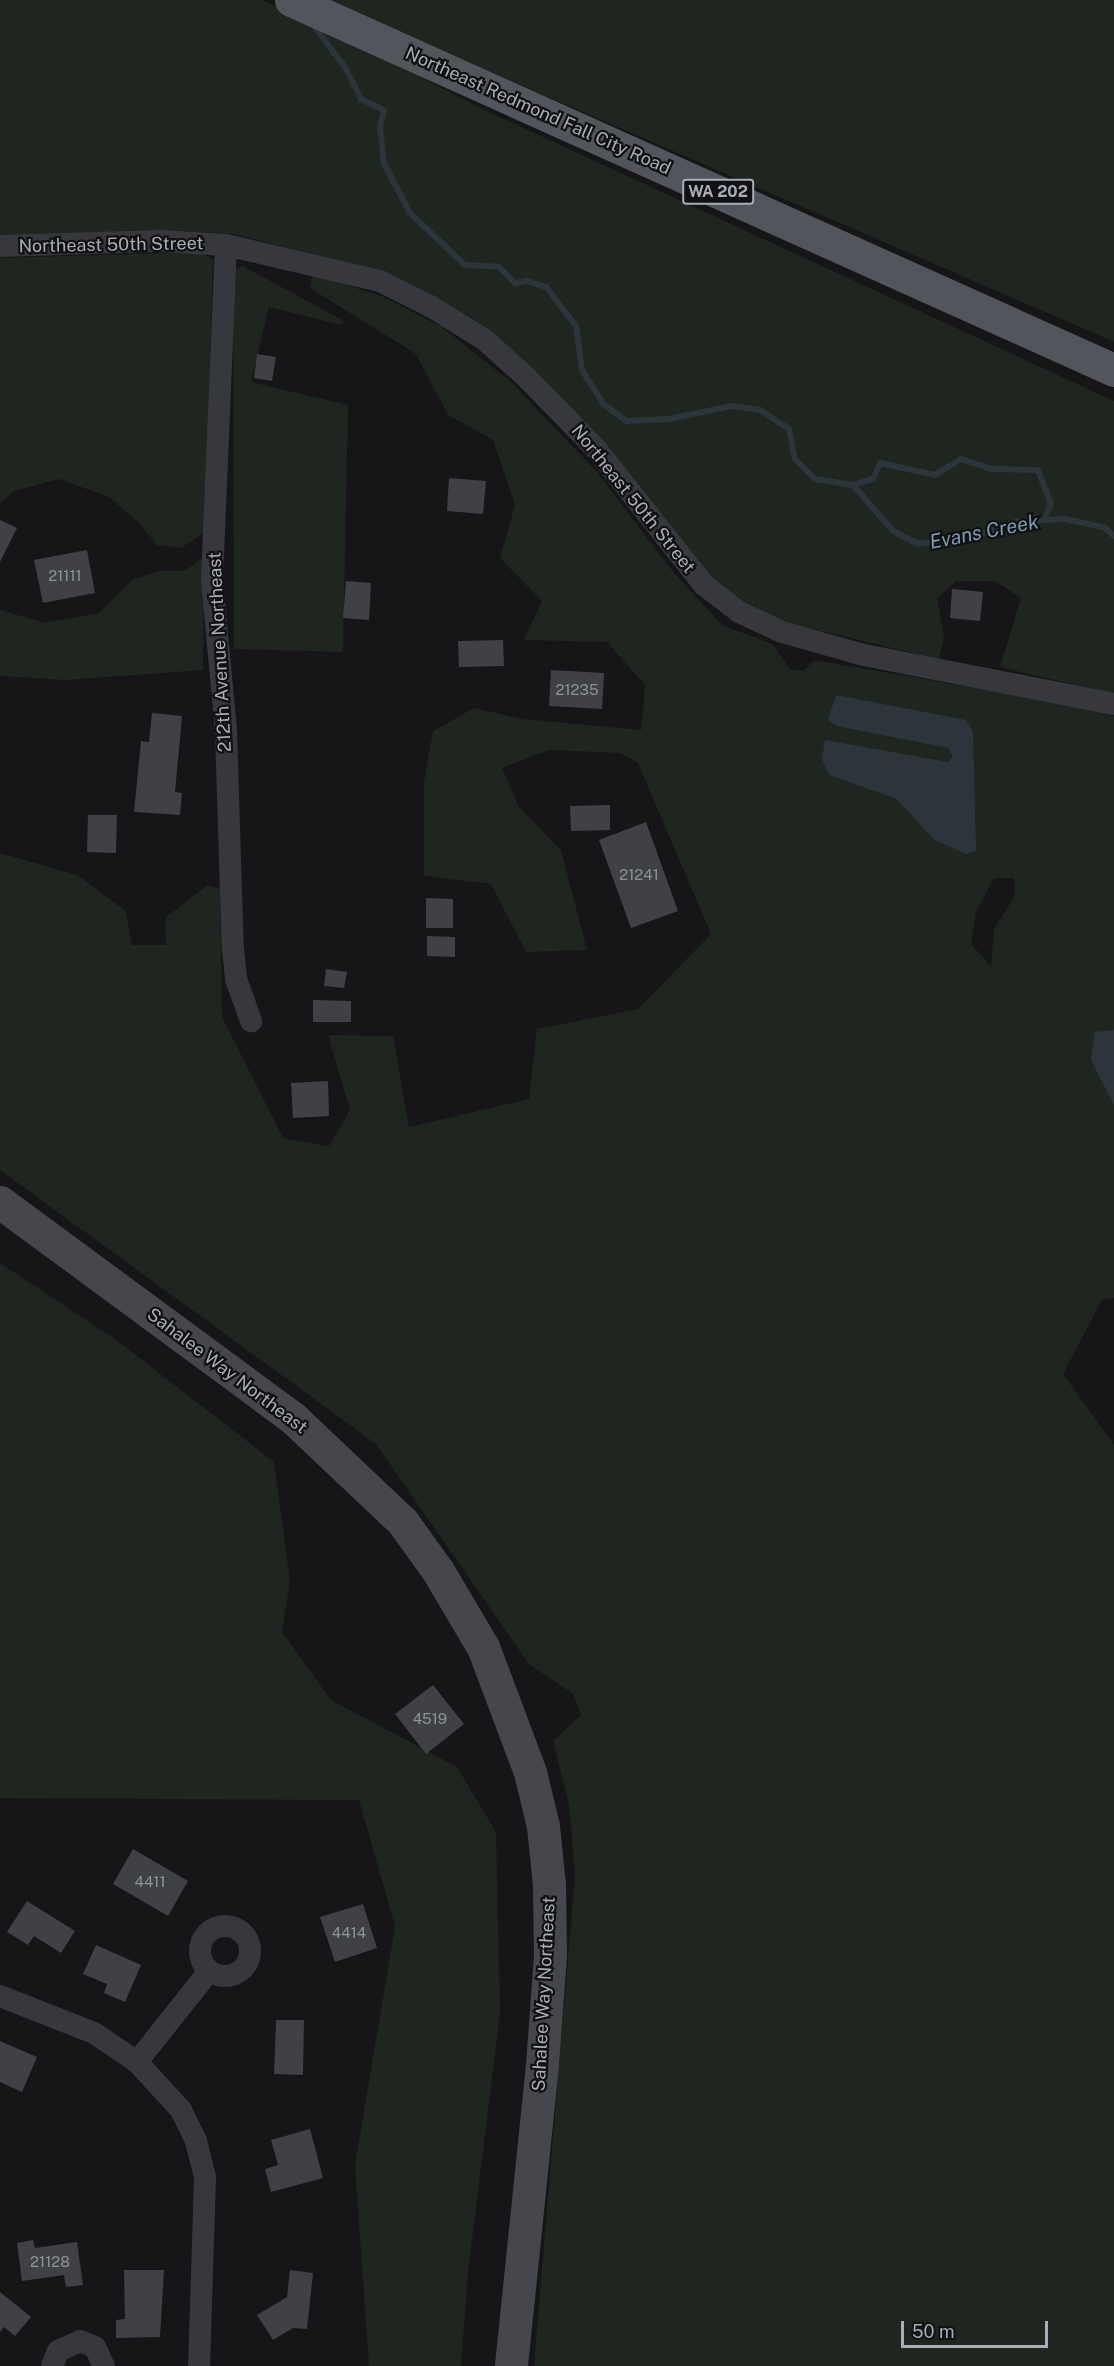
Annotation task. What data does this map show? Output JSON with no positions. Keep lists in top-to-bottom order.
{
  "streets": {
    "main road": ["Northeast Redmond Fall City Road", "WA 202", "Sahalee Way Northeast"],
    "street": ["Northeast 50th Street", "212th Avenue Northeast"]
  },
  "crossings": [
    ["Northeast 50th Street", "212th Avenue Northeast"]
  ],
  "water": ["Evans Creek"],
  "house_numbers": [
    "21111",
    "21235",
    "21241",
    "4519",
    "4411",
    "4414",
    "21128"
  ],
  "scale_bar": "50 m"
}
